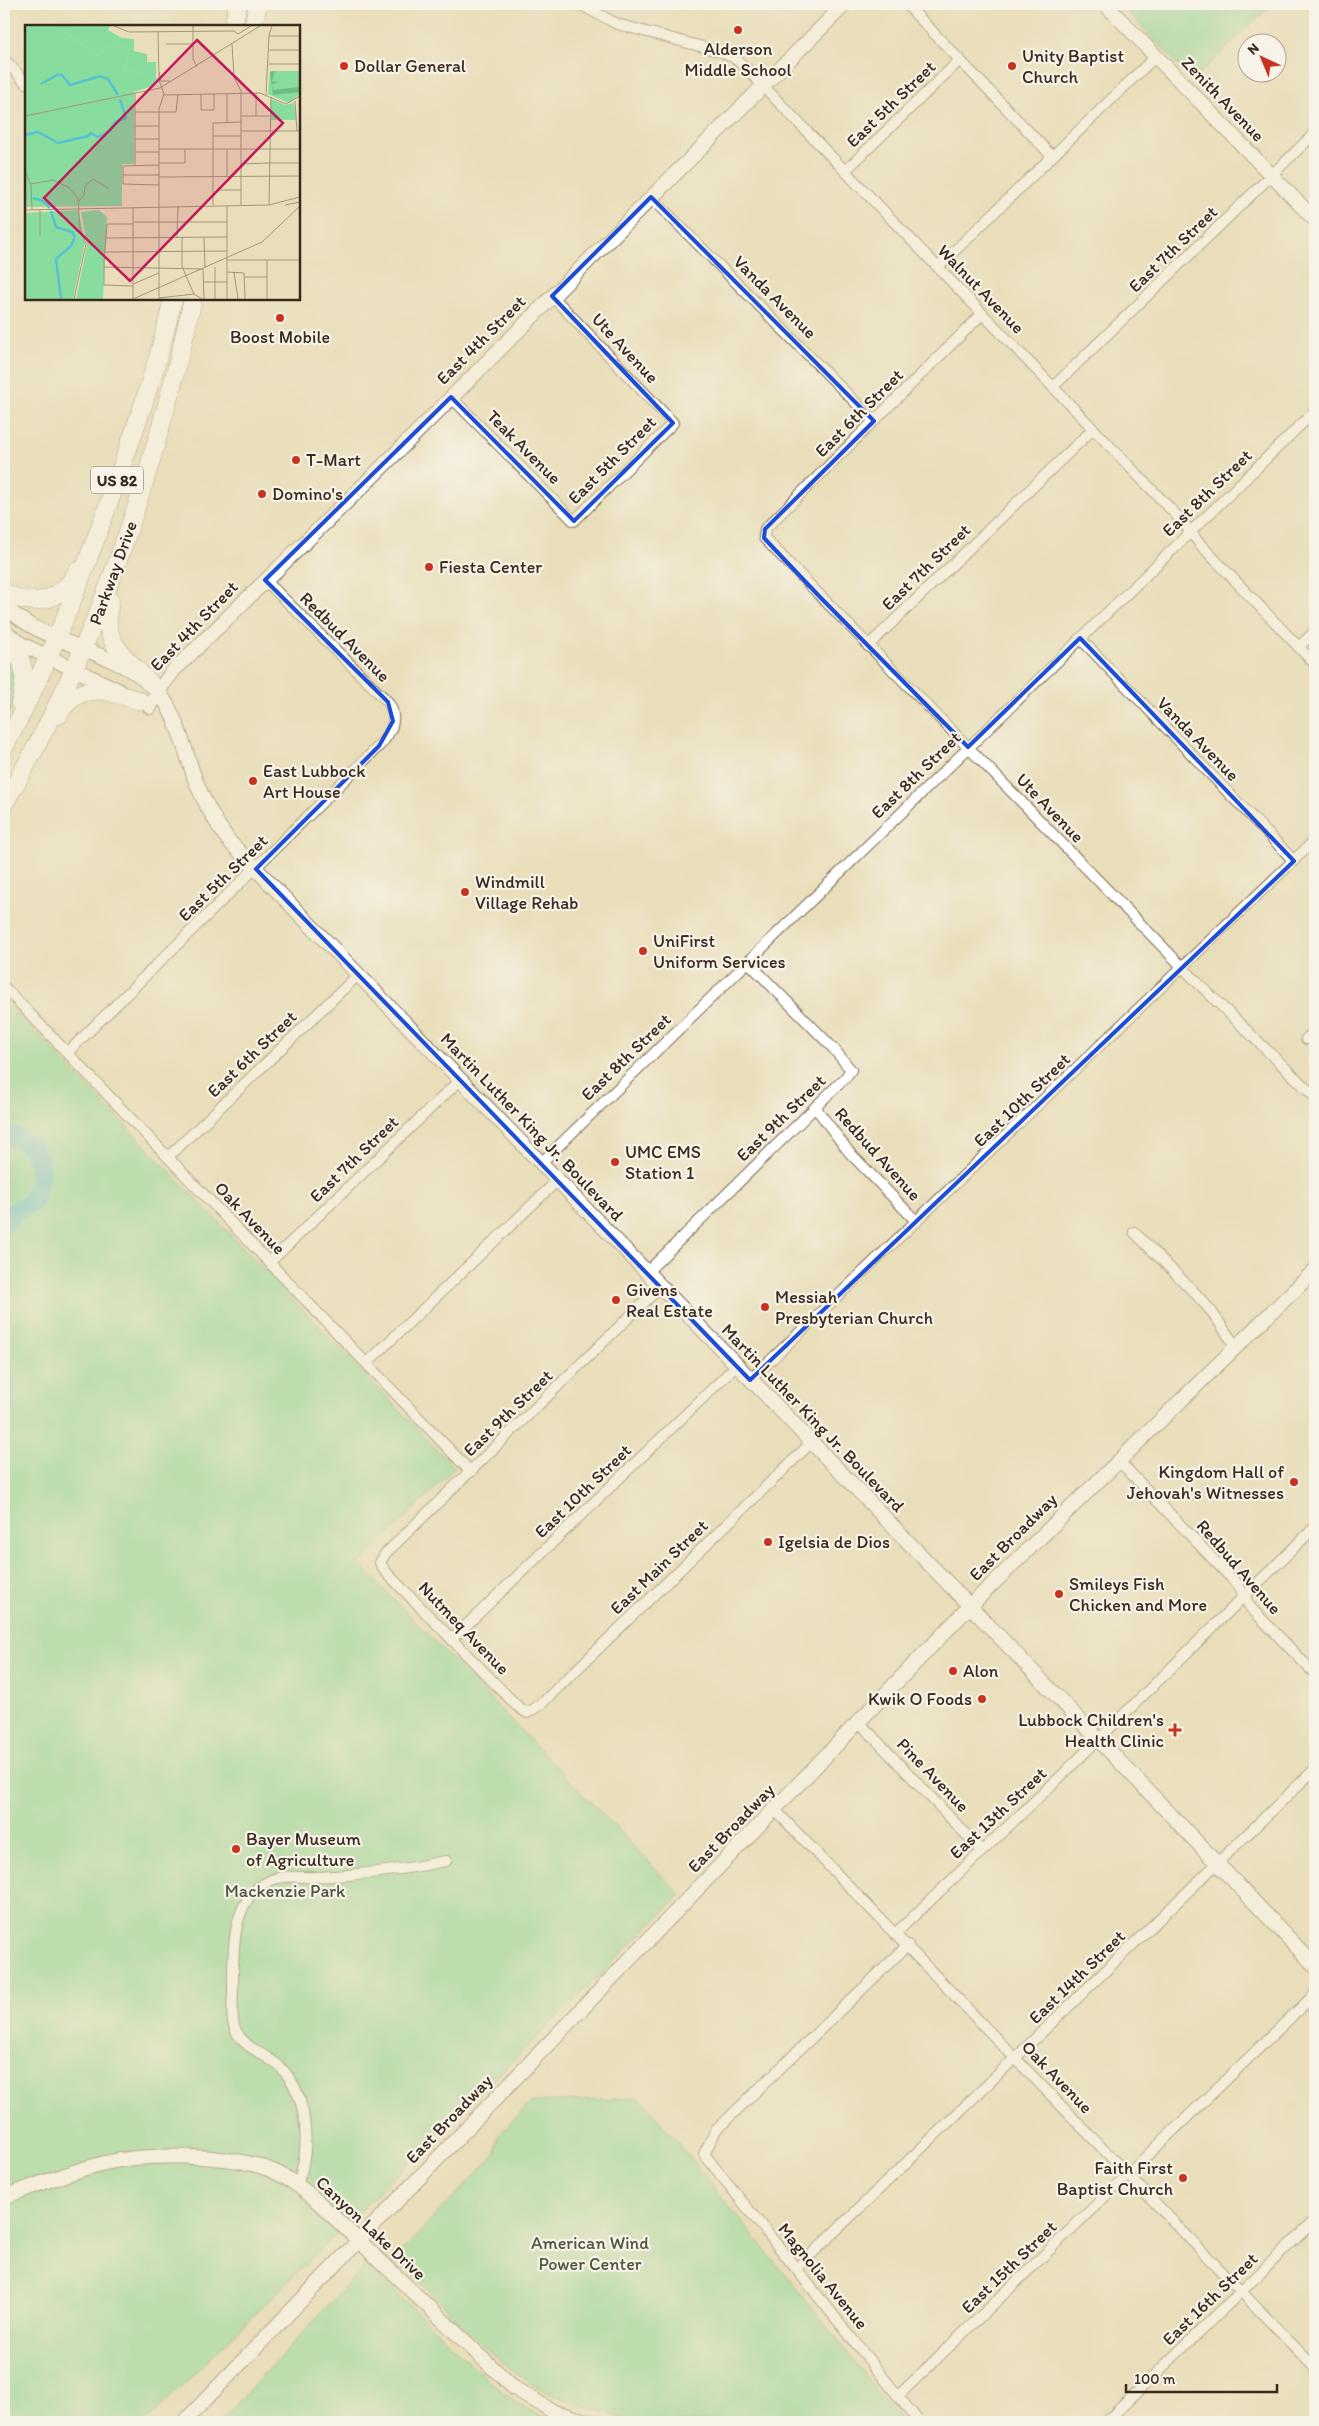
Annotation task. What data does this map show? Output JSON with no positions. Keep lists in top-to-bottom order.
{
  "streets": {
    "highway": ["US 82", "Parkway Drive"],
    "main road": [
      "Zenith Avenue",
      "East 4th Street",
      "Martin Luther King Jr. Boulevard",
      "East Broadway",
      "Canyon Lake Drive"
    ],
    "street": [
      "East 5th Street",
      "East 7th Street",
      "Walnut Avenue",
      "Vanda Avenue",
      "Ute Avenue",
      "East 6th Street",
      "Teak Avenue",
      "East 8th Street",
      "Redbud Avenue",
      "East 10th Street",
      "East 9th Street",
      "Oak Avenue",
      "East Main Street",
      "Nutmeq Avenue",
      "Pine Avenue",
      "East 13th Street",
      "East 14th Street",
      "East 15th Street",
      "Magnolia Avenue",
      "East 16th Street"
    ]
  },
  "crossings": [
    ["Zenith Avenue", "East 7th Street"],
    ["East 5th Street", "Walnut Avenue"],
    ["East 5th Street", "Ute Avenue"],
    ["East 5th Street", "Teak Avenue"],
    ["East 5th Street", "Redbud Avenue"],
    ["East 5th Street", "Martin Luther King Jr. Boulevard"],
    ["East 5th Street", "Oak Avenue"],
    ["East 7th Street", "Walnut Avenue"],
    ["East 7th Street", "Ute Avenue"],
    ["East 7th Street", "Martin Luther King Jr. Boulevard"],
    ["East 7th Street", "Oak Avenue"],
    ["Walnut Avenue", "East 4th Street"],
    ["Walnut Avenue", "East 6th Street"],
    ["Walnut Avenue", "East 8th Street"],
    ["Vanda Avenue", "East 4th Street"],
    ["Vanda Avenue", "East 6th Street"],
    ["Vanda Avenue", "East 8th Street"],
    ["Vanda Avenue", "East 10th Street"],
    ["East 4th Street", "Ute Avenue"],
    ["East 4th Street", "Teak Avenue"],
    ["East 4th Street", "Redbud Avenue"],
    ["East 4th Street", "Martin Luther King Jr. Boulevard"],
    ["Ute Avenue", "East 6th Street"],
    ["Ute Avenue", "East 8th Street"],
    ["Ute Avenue", "East 10th Street"],
    ["East 6th Street", "Martin Luther King Jr. Boulevard"],
    ["East 6th Street", "Oak Avenue"],
    ["East 8th Street", "East 9th Street"],
    ["East 8th Street", "Martin Luther King Jr. Boulevard"],
    ["Parkway Drive", "Martin Luther King Jr. Boulevard"],
    ["Redbud Avenue", "East 10th Street"],
    ["Redbud Avenue", "East 9th Street"],
    ["Redbud Avenue", "East Broadway"],
    ["Redbud Avenue", "East 13th Street"],
    ["East 10th Street", "Martin Luther King Jr. Boulevard"],
    ["East 10th Street", "Nutmeq Avenue"],
    ["East 9th Street", "Martin Luther King Jr. Boulevard"],
    ["East 9th Street", "Oak Avenue"],
    ["East 9th Street", "Nutmeq Avenue"],
    ["Martin Luther King Jr. Boulevard", "East Broadway"],
    ["Martin Luther King Jr. Boulevard", "East Main Street"],
    ["Martin Luther King Jr. Boulevard", "East 13th Street"],
    ["Martin Luther King Jr. Boulevard", "East 14th Street"],
    ["Oak Avenue", "East Broadway"],
    ["Oak Avenue", "East 13th Street"],
    ["Oak Avenue", "East 14th Street"],
    ["Oak Avenue", "East 15th Street"],
    ["Oak Avenue", "Magnolia Avenue"],
    ["Oak Avenue", "East 16th Street"],
    ["East Broadway", "Pine Avenue"],
    ["East Broadway", "Canyon Lake Drive"],
    ["East Main Street", "Nutmeq Avenue"],
    ["Pine Avenue", "East 13th Street"],
    ["East 14th Street", "Magnolia Avenue"],
    ["East 15th Street", "Magnolia Avenue"]
  ],
  "parks": ["Mackenzie Park", "American Wind Power Center"],
  "places": {
    "other": [
      "Alderson Middle School",
      "Dollar General",
      "Unity Baptist Church",
      "Boost Mobile",
      "T-Mart",
      "Domino's",
      "Fiesta Center",
      "East Lubbock Art House",
      "Windmill Village Rehab",
      "UniFirst Uniform Services",
      "UMC EMS Station 1",
      "Givens Real Estate",
      "Messiah Presbyterian Church",
      "Kingdom Hall of Jehovah's Witnesses",
      "Igelsia de Dios",
      "Smileys Fish Chicken and More",
      "Alon",
      "Kwik O Foods",
      "Bayer Museum of Agriculture",
      "Faith First Baptist Church"
    ],
    "health": ["Lubbock Children's Health Clinic"]
  },
  "scale_bar": "100 m",
  "north": "top left"
}
